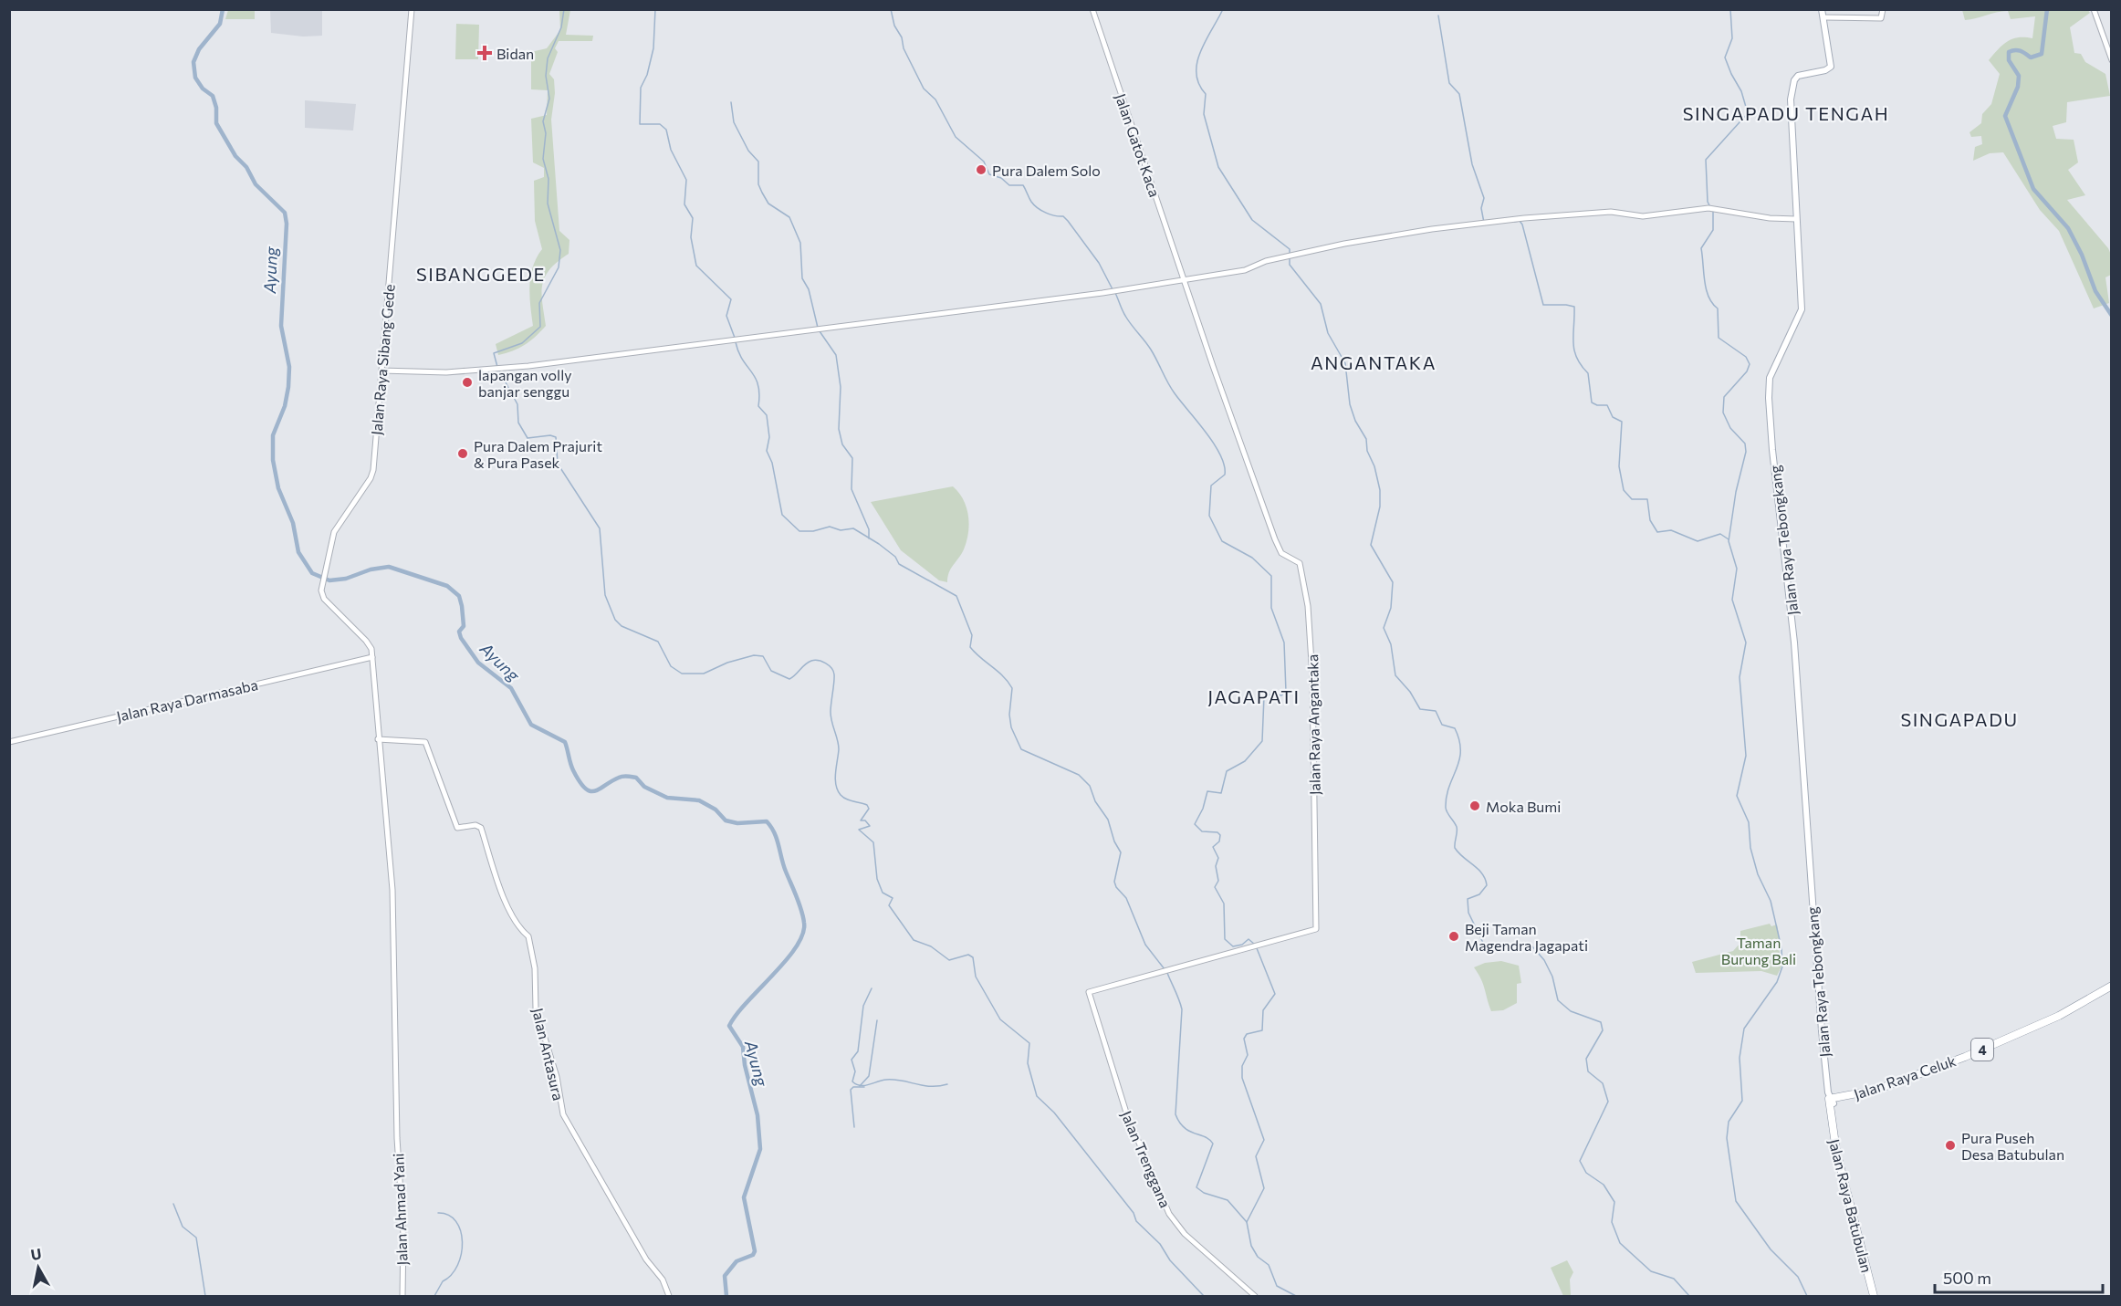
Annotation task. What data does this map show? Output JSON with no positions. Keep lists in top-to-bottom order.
{
  "streets": {
    "highway": ["4", "Jalan Raya Celuk", "Jalan Raya Batubulan"],
    "main road": [
      "Jalan Gatot Kaca",
      "Jalan Raya Sibang Gede",
      "Jalan Raya Tebongkang",
      "Jalan Raya Darmasaba",
      "Jalan Raya Angantaka",
      "Jalan Antasura",
      "Jalan Trenggana",
      "Jalan Ahmad Yani"
    ]
  },
  "crossings": [
    ["Jalan Gatot Kaca", "Jalan Raya Angantaka"],
    ["Jalan Raya Sibang Gede", "Jalan Raya Darmasaba"],
    ["Jalan Raya Tebongkang", "Jalan Raya Celuk"],
    ["Jalan Raya Tebongkang", "Jalan Raya Batubulan"],
    ["Jalan Raya Angantaka", "Jalan Trenggana"],
    ["Jalan Antasura", "Jalan Ahmad Yani"],
    ["Jalan Raya Celuk", "Jalan Raya Batubulan"]
  ],
  "districts": [
    "SINGAPADU TENGAH",
    "SIBANGGEDE",
    "ANGANTAKA",
    "JAGAPATI",
    "SINGAPADU"
  ],
  "water": ["Ayung"],
  "parks": ["Taman Burung Bali"],
  "places": {
    "health": ["Bidan"],
    "other": [
      "Pura Dalem Solo",
      "lapangan volly banjar senggu",
      "Pura Dalem Prajurit & Pura Pasek",
      "Moka Bumi",
      "Beji Taman Magendra Jagapati",
      "Pura Puseh Desa Batubulan"
    ]
  },
  "scale_bar": "500 m",
  "north": "top"
}
